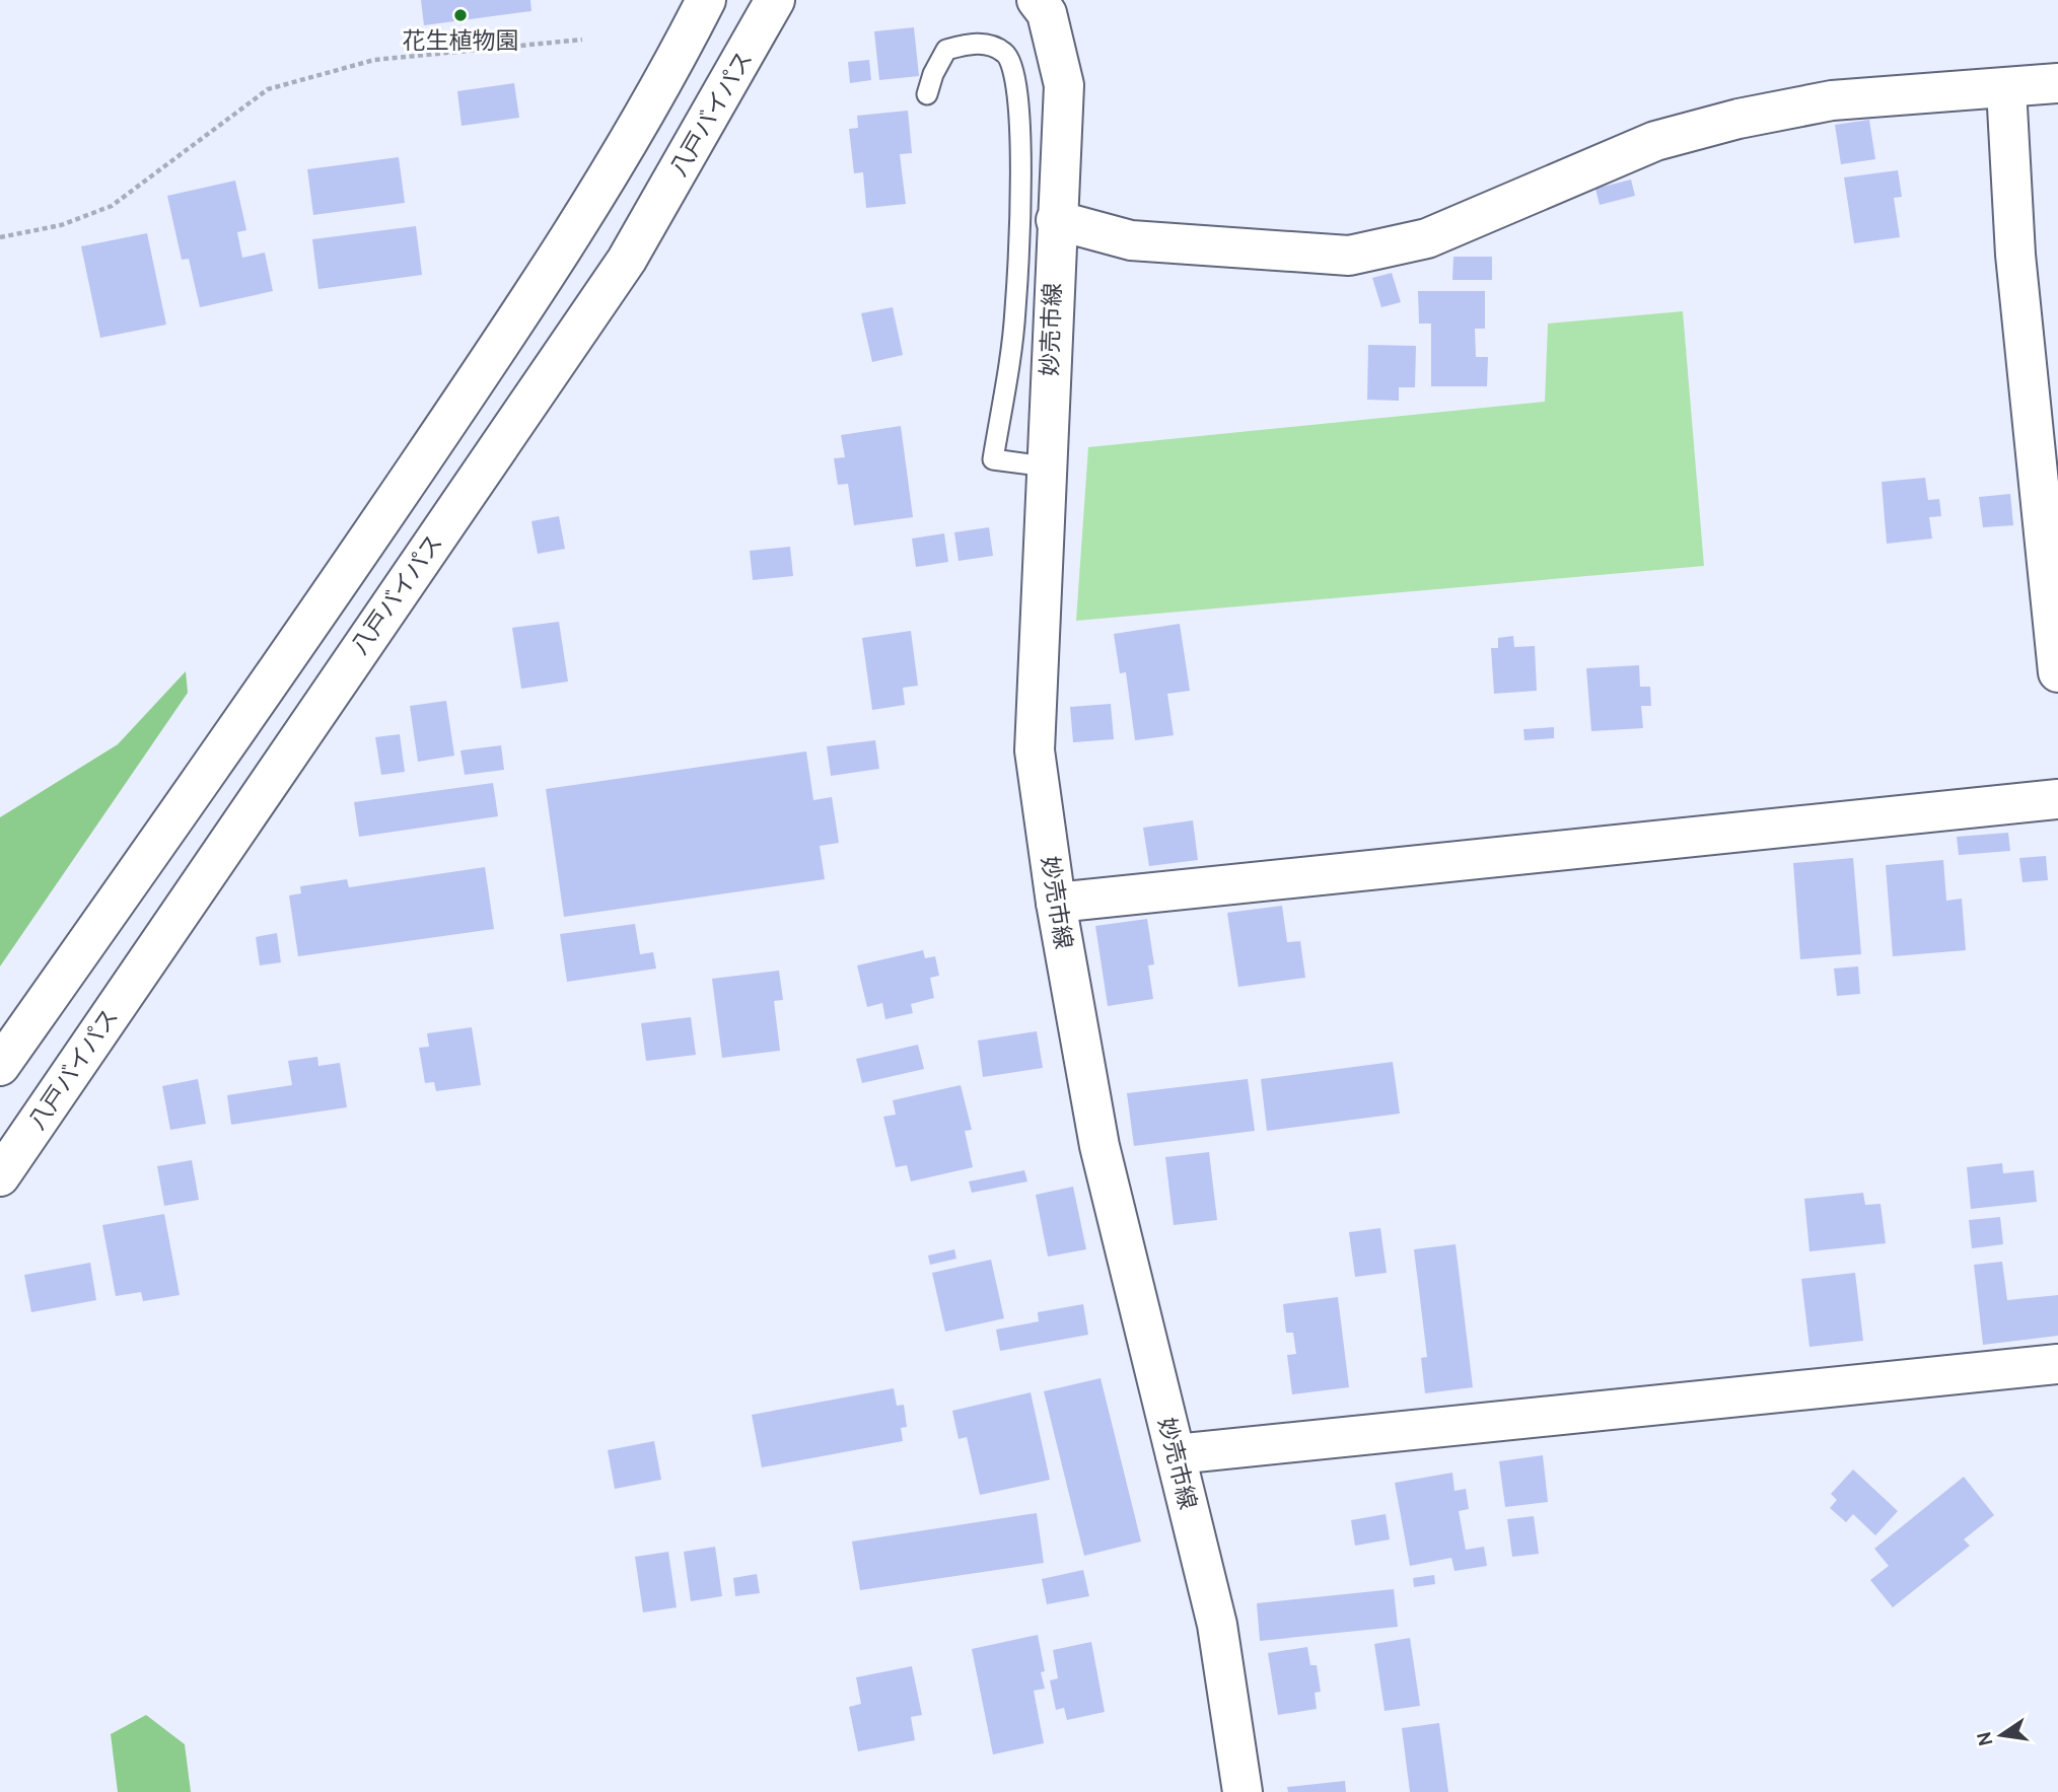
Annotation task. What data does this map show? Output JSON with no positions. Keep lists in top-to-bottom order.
{
  "streets": {
    "main road": ["八戸バイパス", "妙売市線"]
  },
  "places": ["花生植物園"],
  "north": "left"
}
